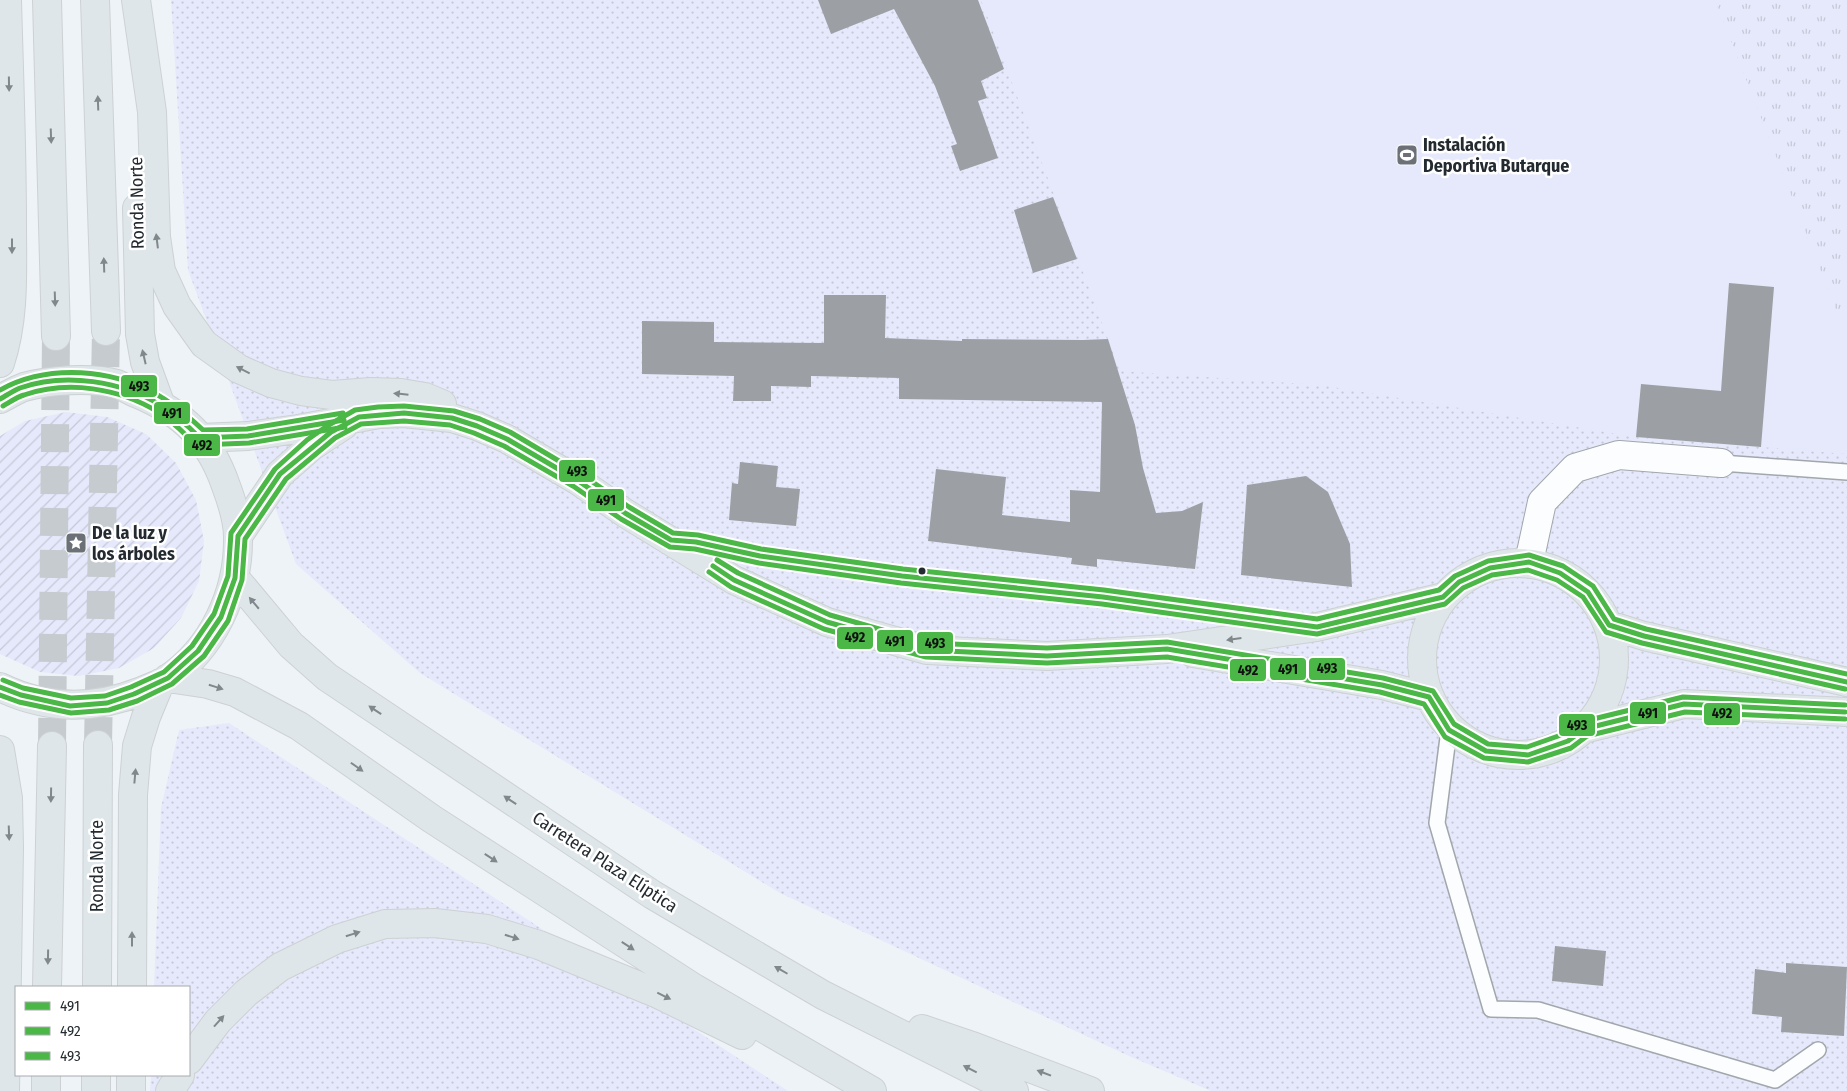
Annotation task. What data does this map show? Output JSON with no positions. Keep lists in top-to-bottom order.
{
  "streets": {
    "main road": ["Ronda Norte", "Carretera Plaza Elíptica"]
  },
  "places": {
    "sports": ["Instalación Deportiva Butarque"],
    "place": ["De la luz y los árboles"]
  },
  "lines": ["transit line 493", "transit line 491", "transit line 492"],
  "legend": ["491", "492", "493"]
}
